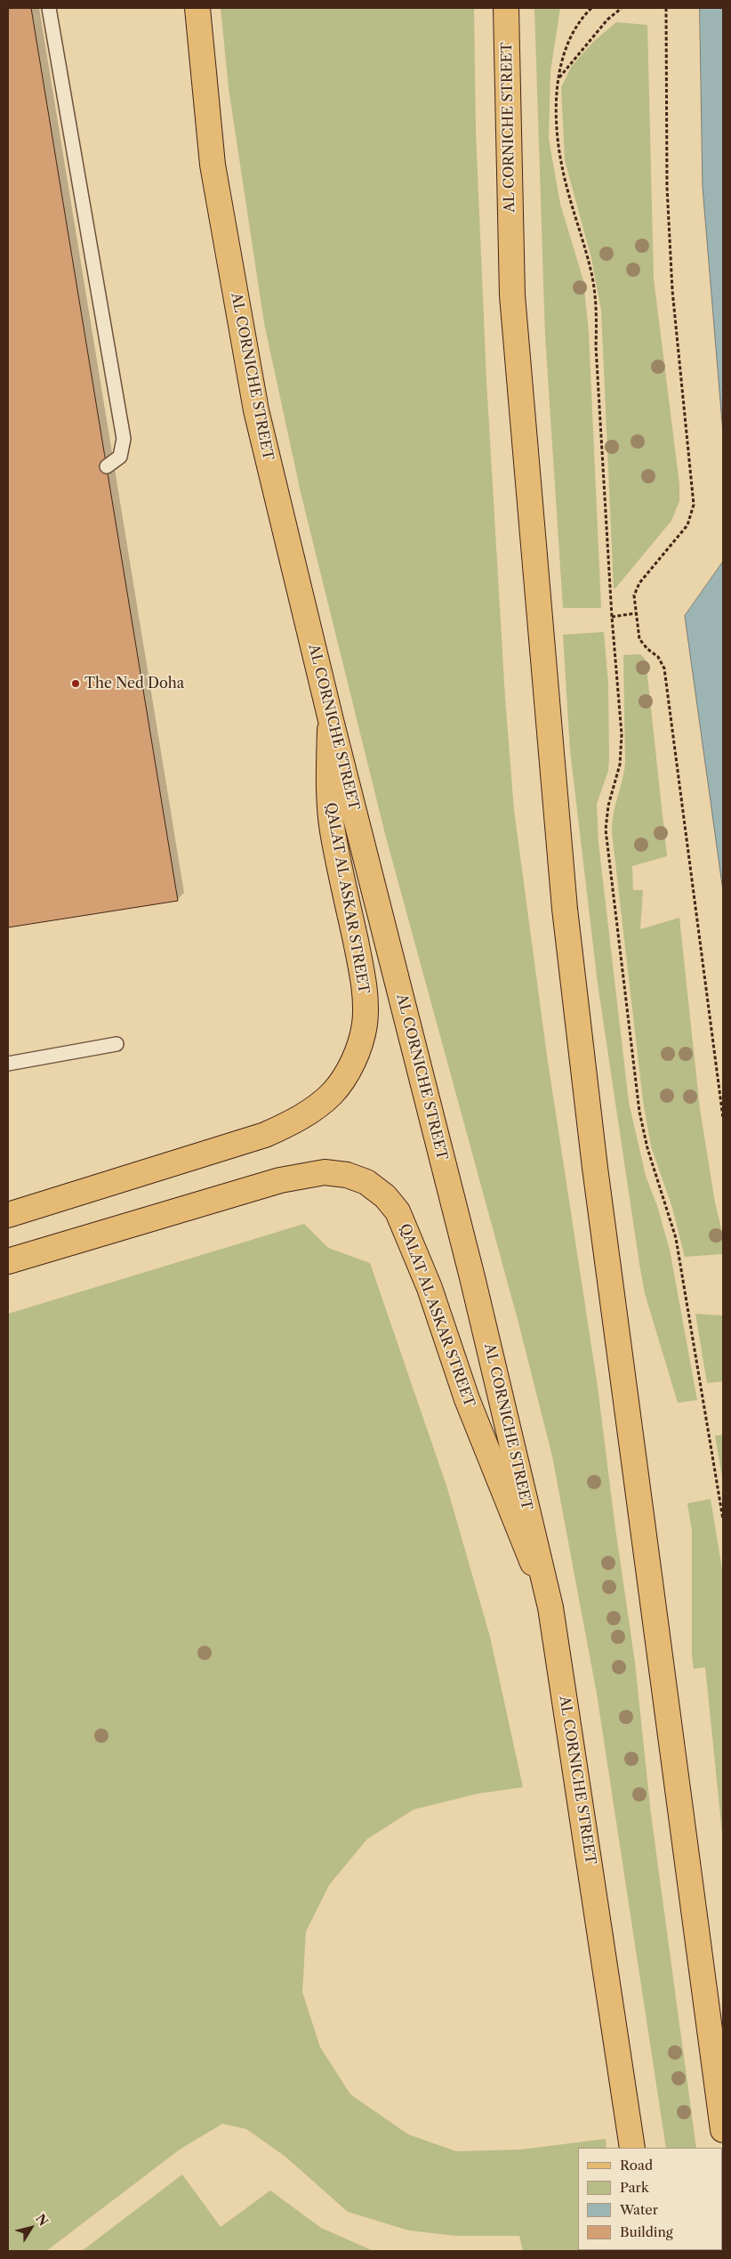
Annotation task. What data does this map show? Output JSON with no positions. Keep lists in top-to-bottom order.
{
  "streets": {
    "main road": ["AL CORNICHE STREET", "QALAT AL ASKAR STREET"]
  },
  "crossings": [
    ["AL CORNICHE STREET", "QALAT AL ASKAR STREET"]
  ],
  "places": ["The Ned Doha"],
  "legend": [
    "Road",
    "Park",
    "Water",
    "Building"
  ],
  "north": "top right"
}
